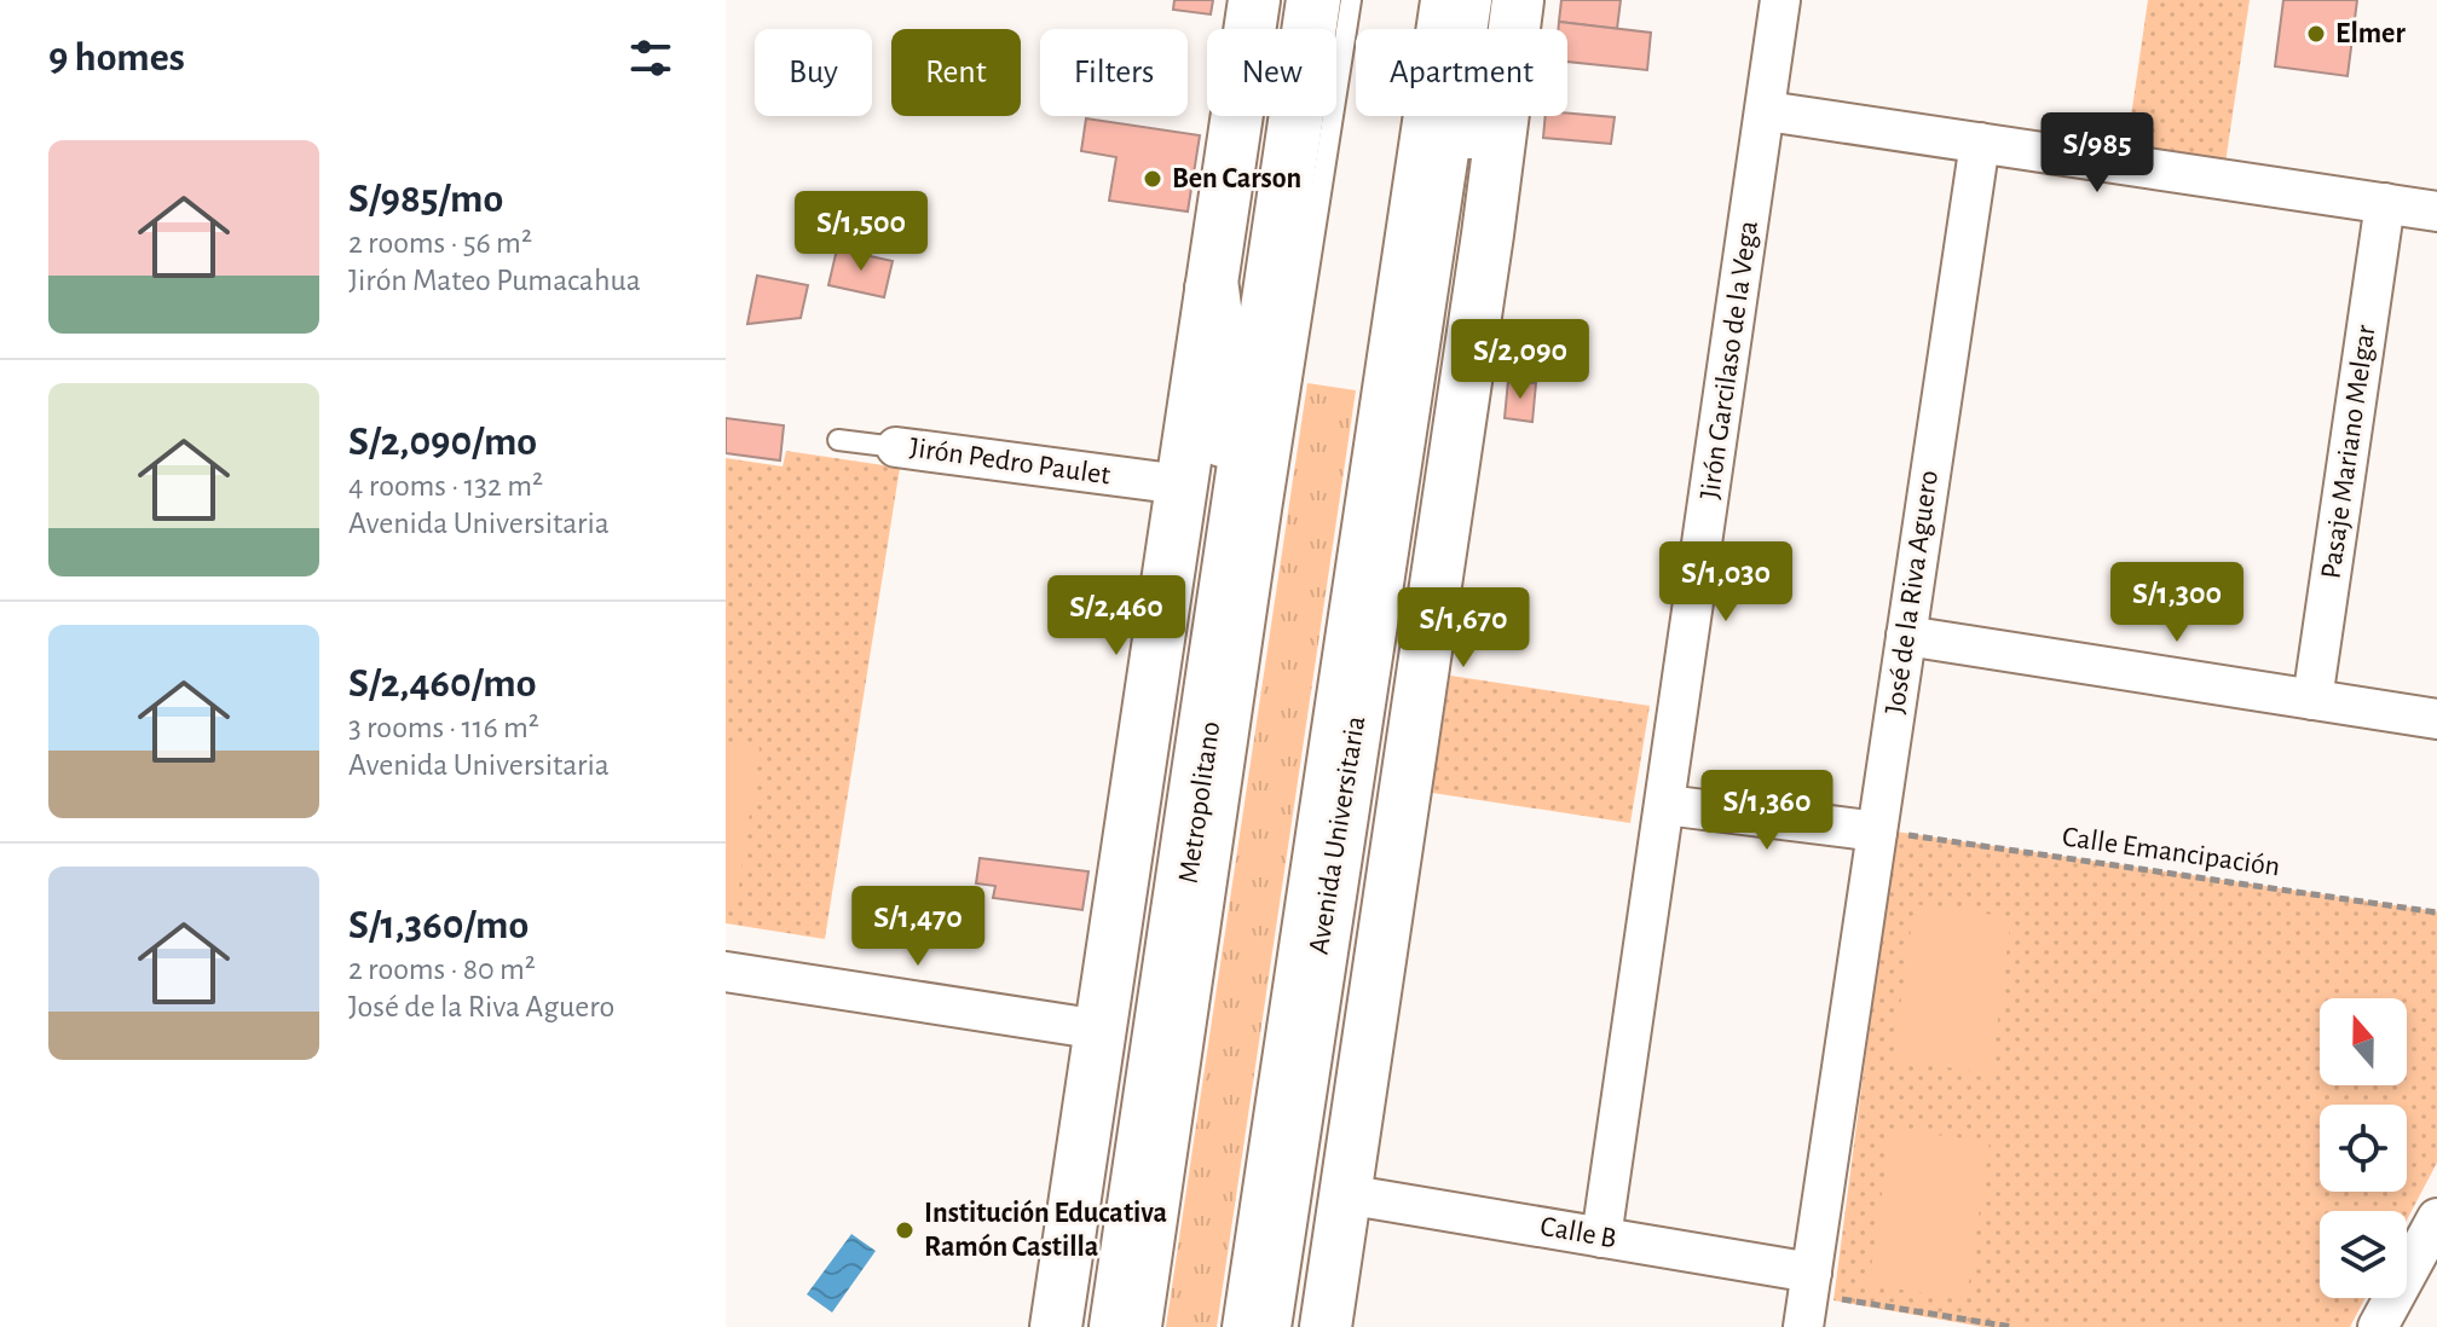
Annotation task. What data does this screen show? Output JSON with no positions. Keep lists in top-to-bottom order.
{
  "streets": {
    "main road": ["Avenida Universitaria"],
    "street": [
      "Jirón Garcilaso de la Vega",
      "Pasaje Mariano Melgar",
      "Jirón Pedro Paulet",
      "José de la Riva Aguero",
      "Calle B"
    ],
    "lane": ["Metropolitano"],
    "path": ["Calle Emancipación"]
  },
  "crossings": [
    ["Jirón Garcilaso de la Vega", "Calle B"],
    ["José de la Riva Aguero", "Calle Emancipación"],
    ["José de la Riva Aguero", "Calle B"],
    ["Avenida Universitaria", "Calle B"]
  ],
  "places": ["Elmer", "Ben Carson", "Institución Educativa Ramón Castilla"],
  "north": "top",
  "page": {
    "heading": "9 homes",
    "chip": [
      "Buy",
      "Rent",
      "Filters",
      "New",
      "Apartment"
    ],
    "price": [
      "S/985",
      "S/1,500",
      "S/2,090",
      "S/1,030",
      "S/1,300",
      "S/2,460",
      "S/1,670",
      "S/1,360",
      "S/1,470"
    ],
    "list": [
      {
        "name": "S/985/mo",
        "note": "2 rooms · 56 m² · Jirón Mateo Pumacahua"
      },
      {
        "name": "S/2,090/mo",
        "note": "4 rooms · 132 m² · Avenida Universitaria"
      },
      {
        "name": "S/2,460/mo",
        "note": "3 rooms · 116 m² · Avenida Universitaria"
      },
      {
        "name": "S/1,360/mo",
        "note": "2 rooms · 80 m² · José de la Riva Aguero"
      }
    ]
  }
}
